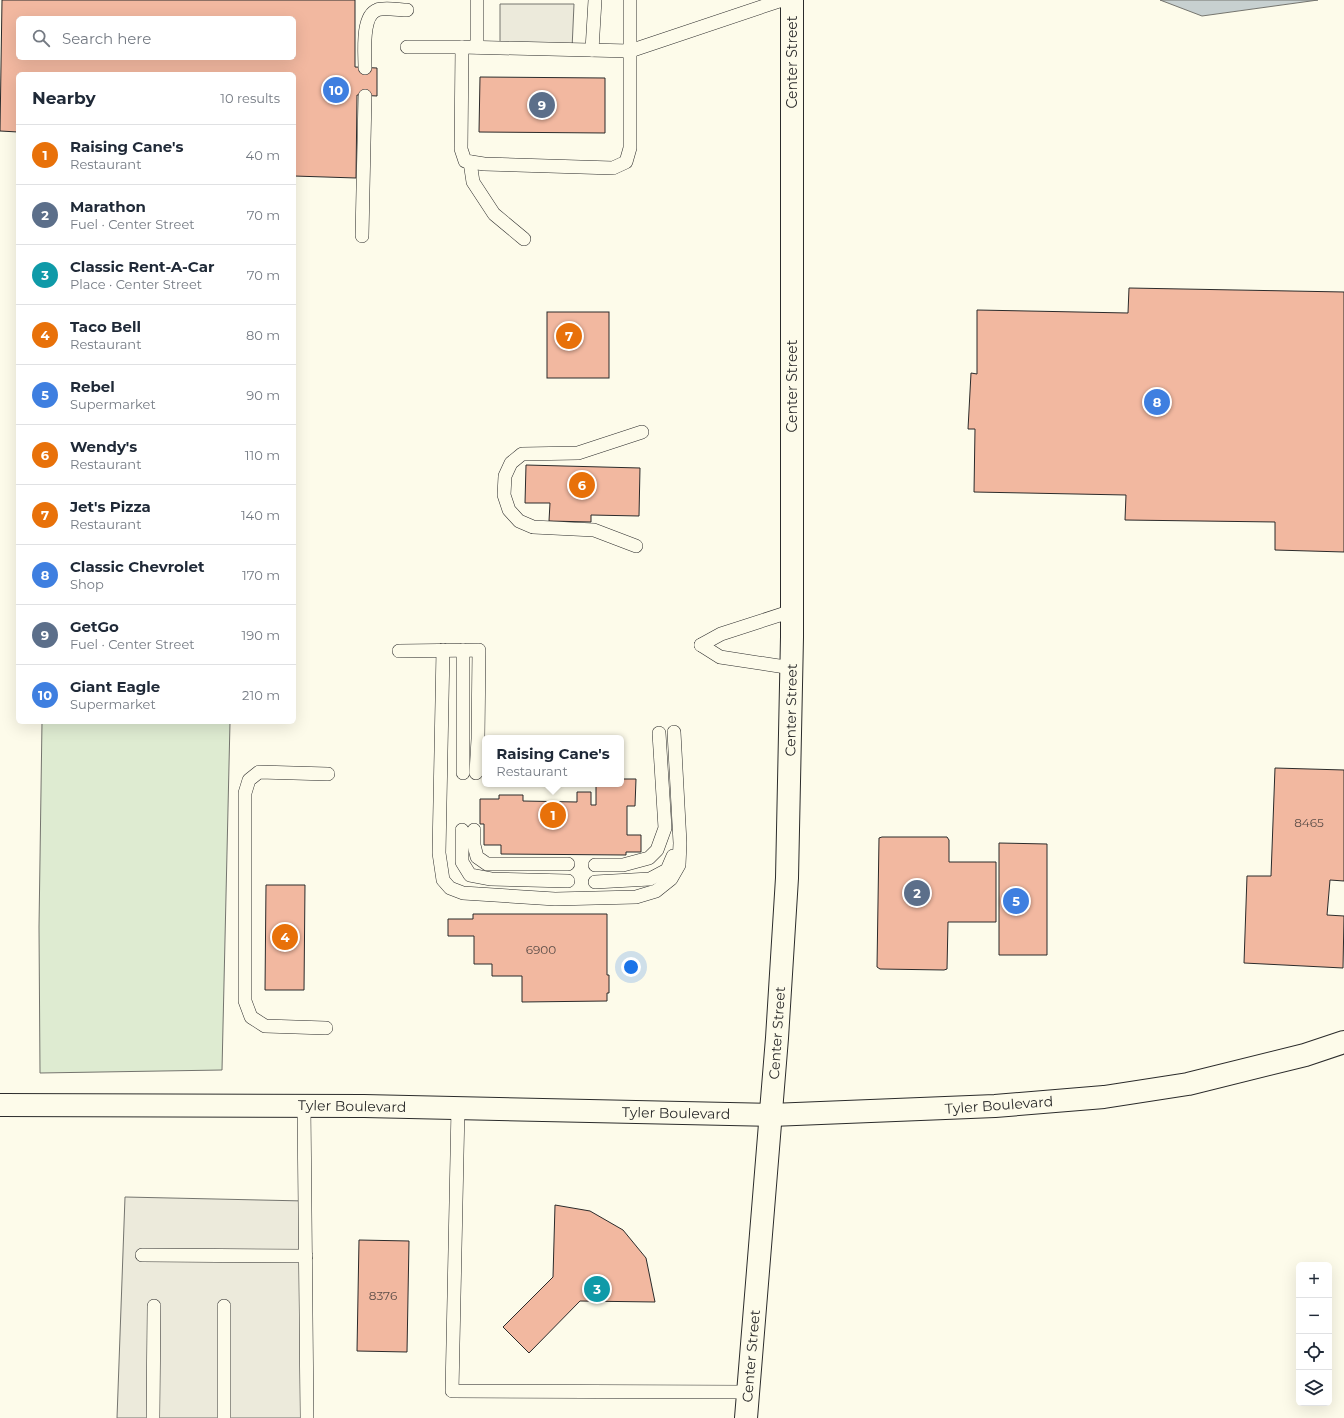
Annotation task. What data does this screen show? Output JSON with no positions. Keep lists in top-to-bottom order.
{
  "streets": {
    "main road": ["Center Street", "Tyler Boulevard"]
  },
  "crossings": [
    ["Center Street", "Tyler Boulevard"]
  ],
  "house_numbers": ["8465", "6900", "8376"],
  "page": {
    "search": "Search here",
    "heading": ["Nearby", "10 results"],
    "pins": [
      "10",
      "9",
      "7",
      "8",
      "6",
      "1",
      "2",
      "5",
      "4",
      "3"
    ],
    "list": [
      {
        "mark": "1",
        "name": "Raising Cane's",
        "note": "Restaurant",
        "value": "40 m"
      },
      {
        "mark": "2",
        "name": "Marathon",
        "note": "Fuel · Center Street",
        "value": "70 m"
      },
      {
        "mark": "3",
        "name": "Classic Rent-A-Car",
        "note": "Place · Center Street",
        "value": "70 m"
      },
      {
        "mark": "4",
        "name": "Taco Bell",
        "note": "Restaurant",
        "value": "80 m"
      },
      {
        "mark": "5",
        "name": "Rebel",
        "note": "Supermarket",
        "value": "90 m"
      },
      {
        "mark": "6",
        "name": "Wendy's",
        "note": "Restaurant",
        "value": "110 m"
      },
      {
        "mark": "7",
        "name": "Jet's Pizza",
        "note": "Restaurant",
        "value": "140 m"
      },
      {
        "mark": "8",
        "name": "Classic Chevrolet",
        "note": "Shop",
        "value": "170 m"
      },
      {
        "mark": "9",
        "name": "GetGo",
        "note": "Fuel · Center Street",
        "value": "190 m"
      },
      {
        "mark": "10",
        "name": "Giant Eagle",
        "note": "Supermarket",
        "value": "210 m"
      }
    ],
    "popup": ["Raising Cane's", "Restaurant"],
    "map_buttons": ["+", "−"]
  }
}
